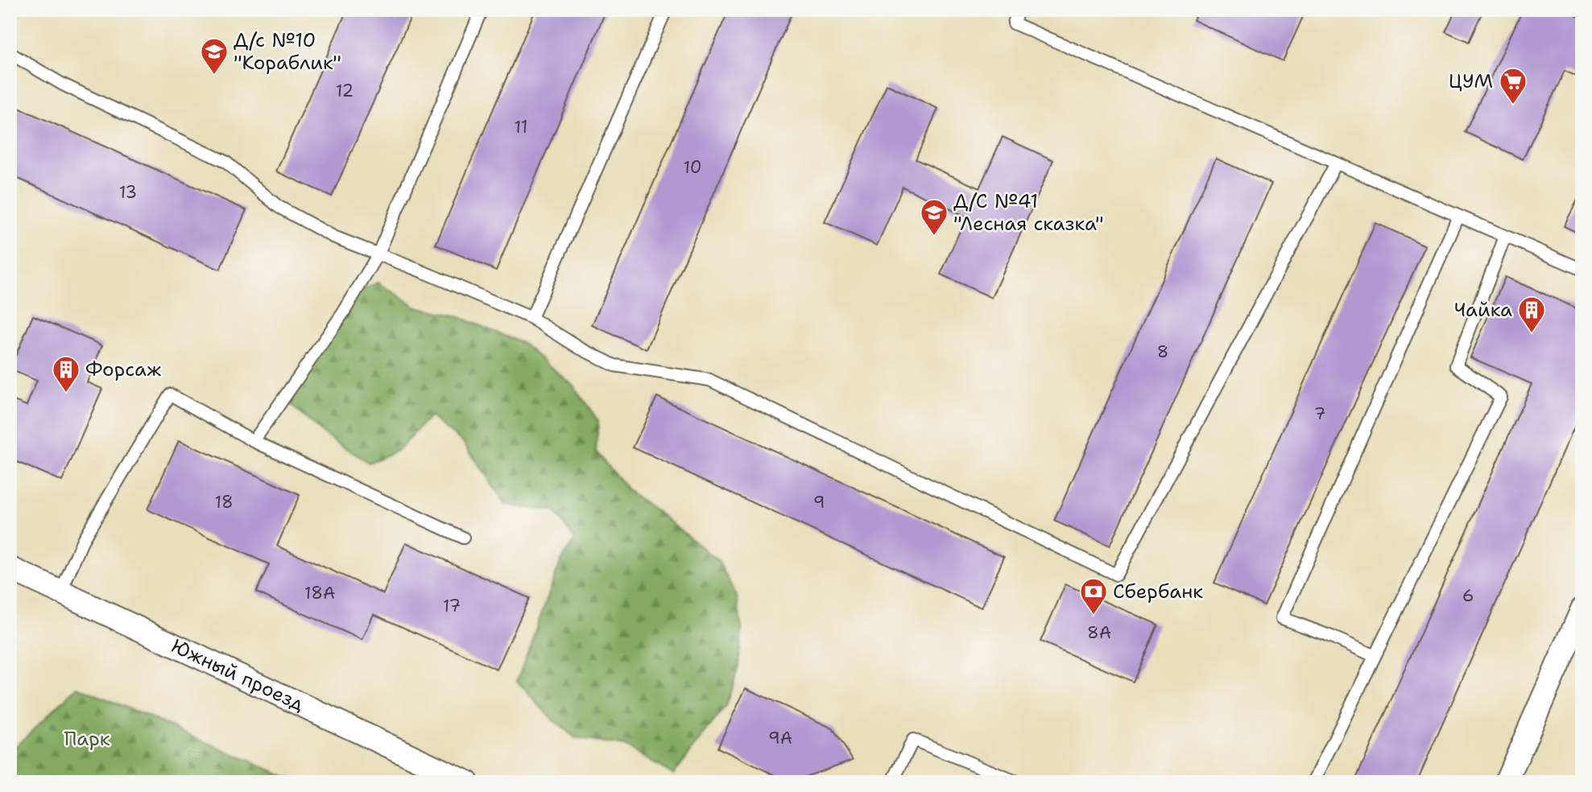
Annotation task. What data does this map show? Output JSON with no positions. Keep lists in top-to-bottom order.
{
  "streets": {
    "street": ["Южный проезд"]
  },
  "parks": ["Парк"],
  "places": {
    "school or university": ["Д/с №10 \"Кораблик\"", "Д/С №41 \"Лесная сказка\""],
    "supermarket": ["ЦУМ"],
    "building": ["Чайка", "Форсаж"],
    "bank": ["Сбербанк"]
  },
  "house_numbers": [
    "12",
    "11",
    "10",
    "13",
    "8",
    "7",
    "18",
    "9",
    "18А",
    "6",
    "17",
    "8А",
    "9А"
  ]
}
